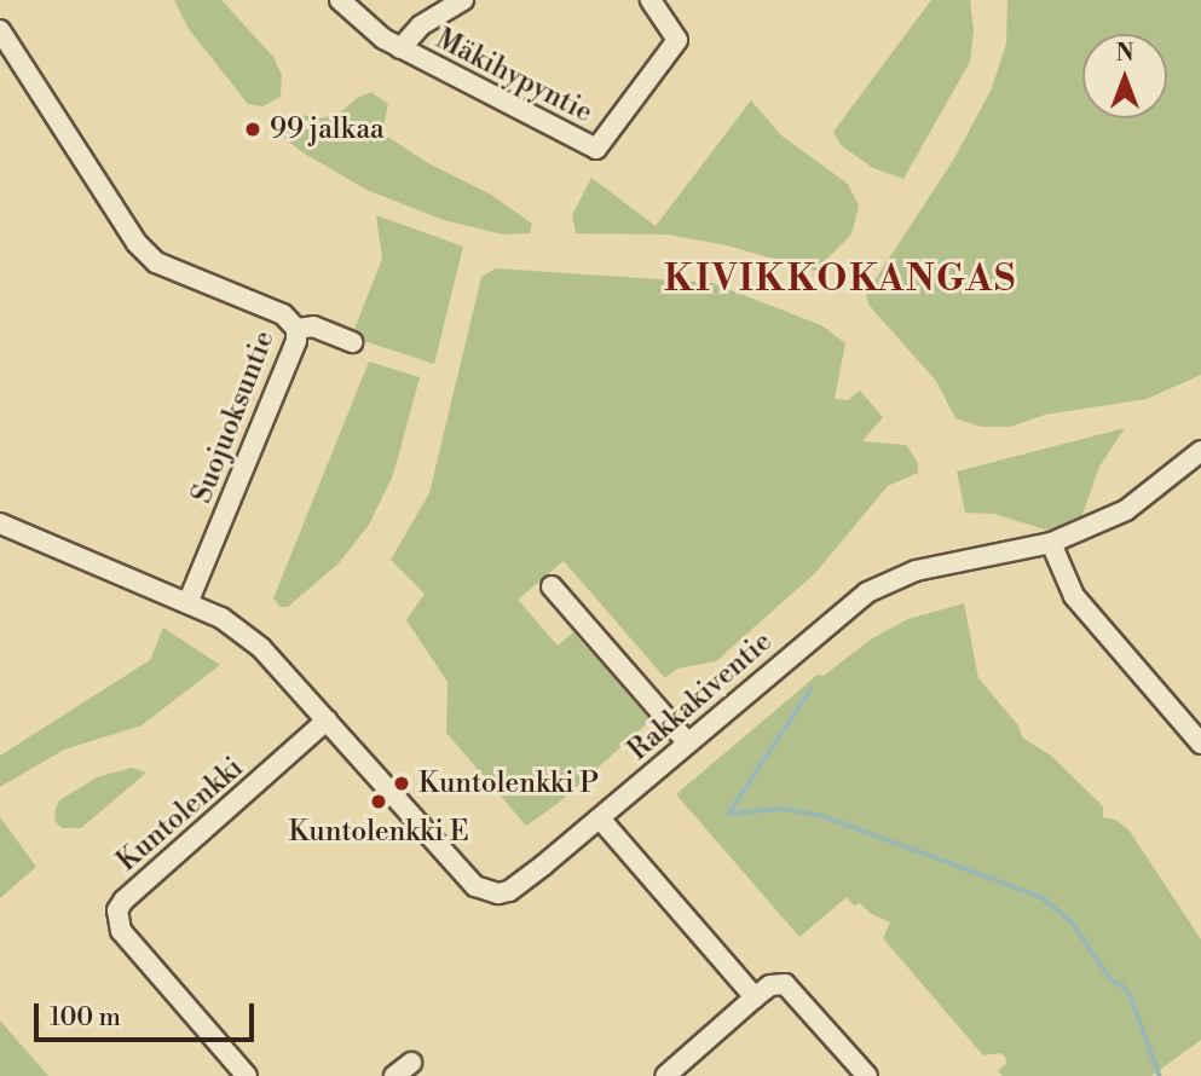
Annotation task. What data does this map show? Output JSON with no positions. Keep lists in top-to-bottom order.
{
  "streets": {
    "street": [
      "Mäkihypyntie",
      "Suojuoksuntie",
      "Rakkakiventie",
      "Kuntolenkki"
    ]
  },
  "crossings": [
    ["Suojuoksuntie", "Rakkakiventie"],
    ["Rakkakiventie", "Kuntolenkki"]
  ],
  "districts": ["KIVIKKOKANGAS"],
  "places": ["99 jalkaa", "Kuntolenkki P", "Kuntolenkki E"],
  "scale_bar": "100 m",
  "north": "top"
}
